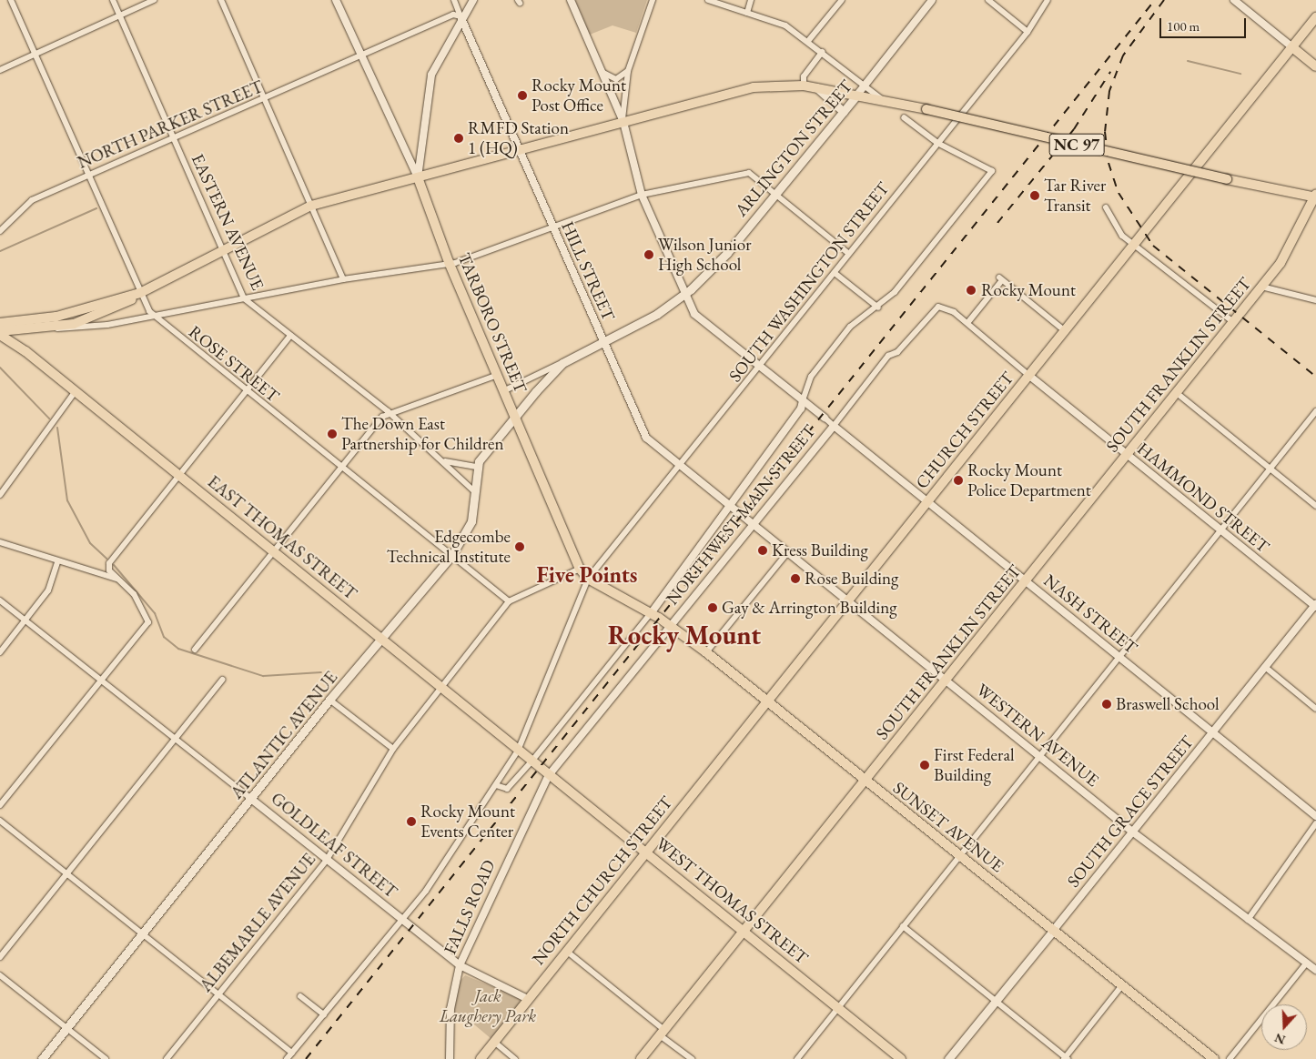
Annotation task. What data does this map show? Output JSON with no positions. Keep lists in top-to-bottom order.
{
  "streets": {
    "main road": [
      "NC 97",
      "ARLINGTON STREET",
      "TARBORO STREET",
      "SOUTH FRANKLIN STREET",
      "CHURCH STREET",
      "EAST THOMAS STREET",
      "ATLANTIC AVENUE",
      "SUNSET AVENUE",
      "NORTH CHURCH STREET",
      "WEST THOMAS STREET"
    ],
    "street": [
      "NORTH PARKER STREET",
      "EASTERN AVENUE",
      "HILL STREET",
      "SOUTH WASHINGTON STREET",
      "ROSE STREET",
      "HAMMOND STREET",
      "NORTHWEST MAIN STREET",
      "NASH STREET",
      "WESTERN AVENUE",
      "SOUTH GRACE STREET",
      "GOLDLEAF STREET",
      "FALLS ROAD",
      "ALBEMARLE AVENUE"
    ]
  },
  "crossings": [
    ["NORTH PARKER STREET", "EASTERN AVENUE"],
    ["NORTH PARKER STREET", "HILL STREET"],
    ["NORTH PARKER STREET", "TARBORO STREET"],
    ["NORTH PARKER STREET", "ROSE STREET"],
    ["NC 97", "ARLINGTON STREET"],
    ["NC 97", "SOUTH FRANKLIN STREET"],
    ["ARLINGTON STREET", "HILL STREET"],
    ["ARLINGTON STREET", "TARBORO STREET"],
    ["EASTERN AVENUE", "ATLANTIC AVENUE"],
    ["HILL STREET", "SOUTH WASHINGTON STREET"],
    ["HILL STREET", "WESTERN AVENUE"],
    ["SOUTH WASHINGTON STREET", "TARBORO STREET"],
    ["SOUTH WASHINGTON STREET", "EAST THOMAS STREET"],
    ["SOUTH WASHINGTON STREET", "GOLDLEAF STREET"],
    ["TARBORO STREET", "NORTHWEST MAIN STREET"],
    ["TARBORO STREET", "SUNSET AVENUE"],
    ["ROSE STREET", "ATLANTIC AVENUE"],
    ["ROSE STREET", "ALBEMARLE AVENUE"],
    ["SOUTH FRANKLIN STREET", "HAMMOND STREET"],
    ["SOUTH FRANKLIN STREET", "NASH STREET"],
    ["SOUTH FRANKLIN STREET", "WESTERN AVENUE"],
    ["SOUTH FRANKLIN STREET", "SUNSET AVENUE"],
    ["SOUTH FRANKLIN STREET", "WEST THOMAS STREET"],
    ["CHURCH STREET", "HAMMOND STREET"],
    ["CHURCH STREET", "NASH STREET"],
    ["CHURCH STREET", "WESTERN AVENUE"],
    ["CHURCH STREET", "SUNSET AVENUE"],
    ["CHURCH STREET", "NORTH CHURCH STREET"],
    ["HAMMOND STREET", "NORTHWEST MAIN STREET"],
    ["HAMMOND STREET", "SOUTH GRACE STREET"],
    ["NORTHWEST MAIN STREET", "EAST THOMAS STREET"],
    ["NORTHWEST MAIN STREET", "NASH STREET"],
    ["NORTHWEST MAIN STREET", "WESTERN AVENUE"],
    ["NORTHWEST MAIN STREET", "SUNSET AVENUE"],
    ["NORTHWEST MAIN STREET", "WEST THOMAS STREET"],
    ["NORTHWEST MAIN STREET", "FALLS ROAD"],
    ["EAST THOMAS STREET", "ATLANTIC AVENUE"],
    ["EAST THOMAS STREET", "WEST THOMAS STREET"],
    ["EAST THOMAS STREET", "FALLS ROAD"],
    ["EAST THOMAS STREET", "ALBEMARLE AVENUE"],
    ["NASH STREET", "SOUTH GRACE STREET"],
    ["ATLANTIC AVENUE", "GOLDLEAF STREET"],
    ["WESTERN AVENUE", "SOUTH GRACE STREET"],
    ["SOUTH GRACE STREET", "SUNSET AVENUE"],
    ["SUNSET AVENUE", "NORTH CHURCH STREET"],
    ["GOLDLEAF STREET", "NORTH CHURCH STREET"],
    ["GOLDLEAF STREET", "FALLS ROAD"],
    ["GOLDLEAF STREET", "ALBEMARLE AVENUE"],
    ["NORTH CHURCH STREET", "WEST THOMAS STREET"],
    ["WEST THOMAS STREET", "FALLS ROAD"]
  ],
  "districts": ["Five Points", "Rocky Mount"],
  "parks": ["Jack Laughery Park"],
  "places": [
    "Rocky Mount Post Office",
    "RMFD Station 1 (HQ)",
    "Tar River Transit",
    "Wilson Junior High School",
    "Rocky Mount",
    "The Down East Partnership for Children",
    "Rocky Mount Police Department",
    "Edgecombe Technical Institute",
    "Kress Building",
    "Rose Building",
    "Gay & Arrington Building",
    "Braswell School",
    "First Federal Building",
    "Rocky Mount Events Center"
  ],
  "scale_bar": "100 m",
  "north": "bottom"
}
